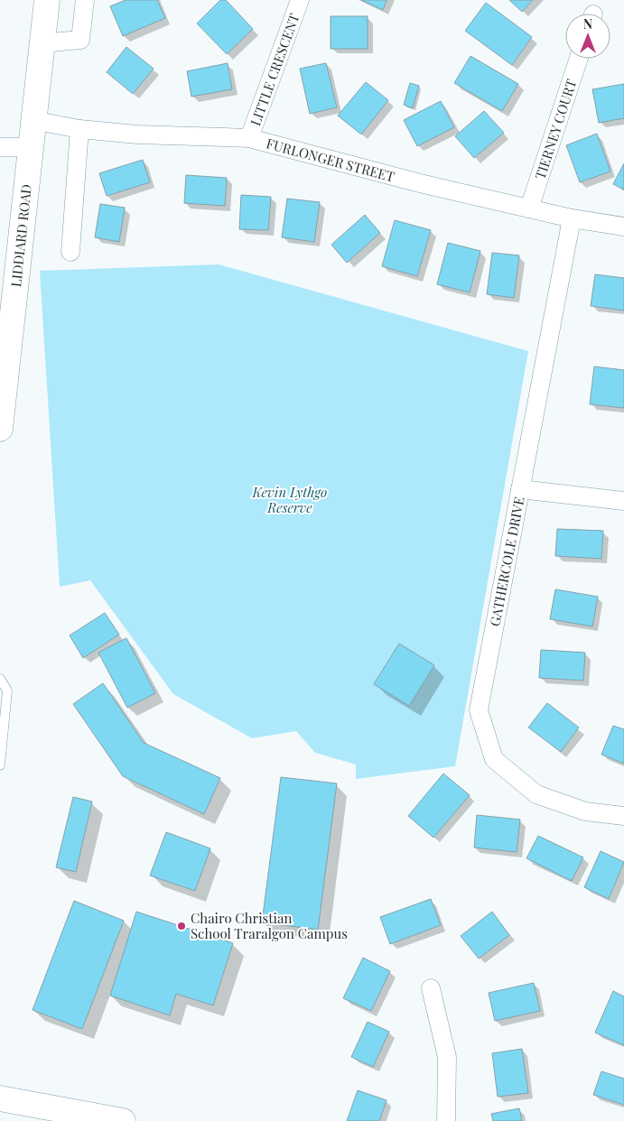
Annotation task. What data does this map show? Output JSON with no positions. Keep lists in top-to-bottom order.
{
  "streets": {
    "street": [
      "LITTLE CRESCENT",
      "TIERNEY COURT",
      "FURLONGER STREET",
      "LIDDIARD ROAD",
      "GATHERCOLE DRIVE"
    ]
  },
  "crossings": [
    ["LITTLE CRESCENT", "FURLONGER STREET"],
    ["TIERNEY COURT", "FURLONGER STREET"],
    ["FURLONGER STREET", "LIDDIARD ROAD"],
    ["FURLONGER STREET", "GATHERCOLE DRIVE"]
  ],
  "parks": ["Kevin Lythgo Reserve"],
  "places": ["Chairo Christian School Traralgon Campus"],
  "north": "top"
}
